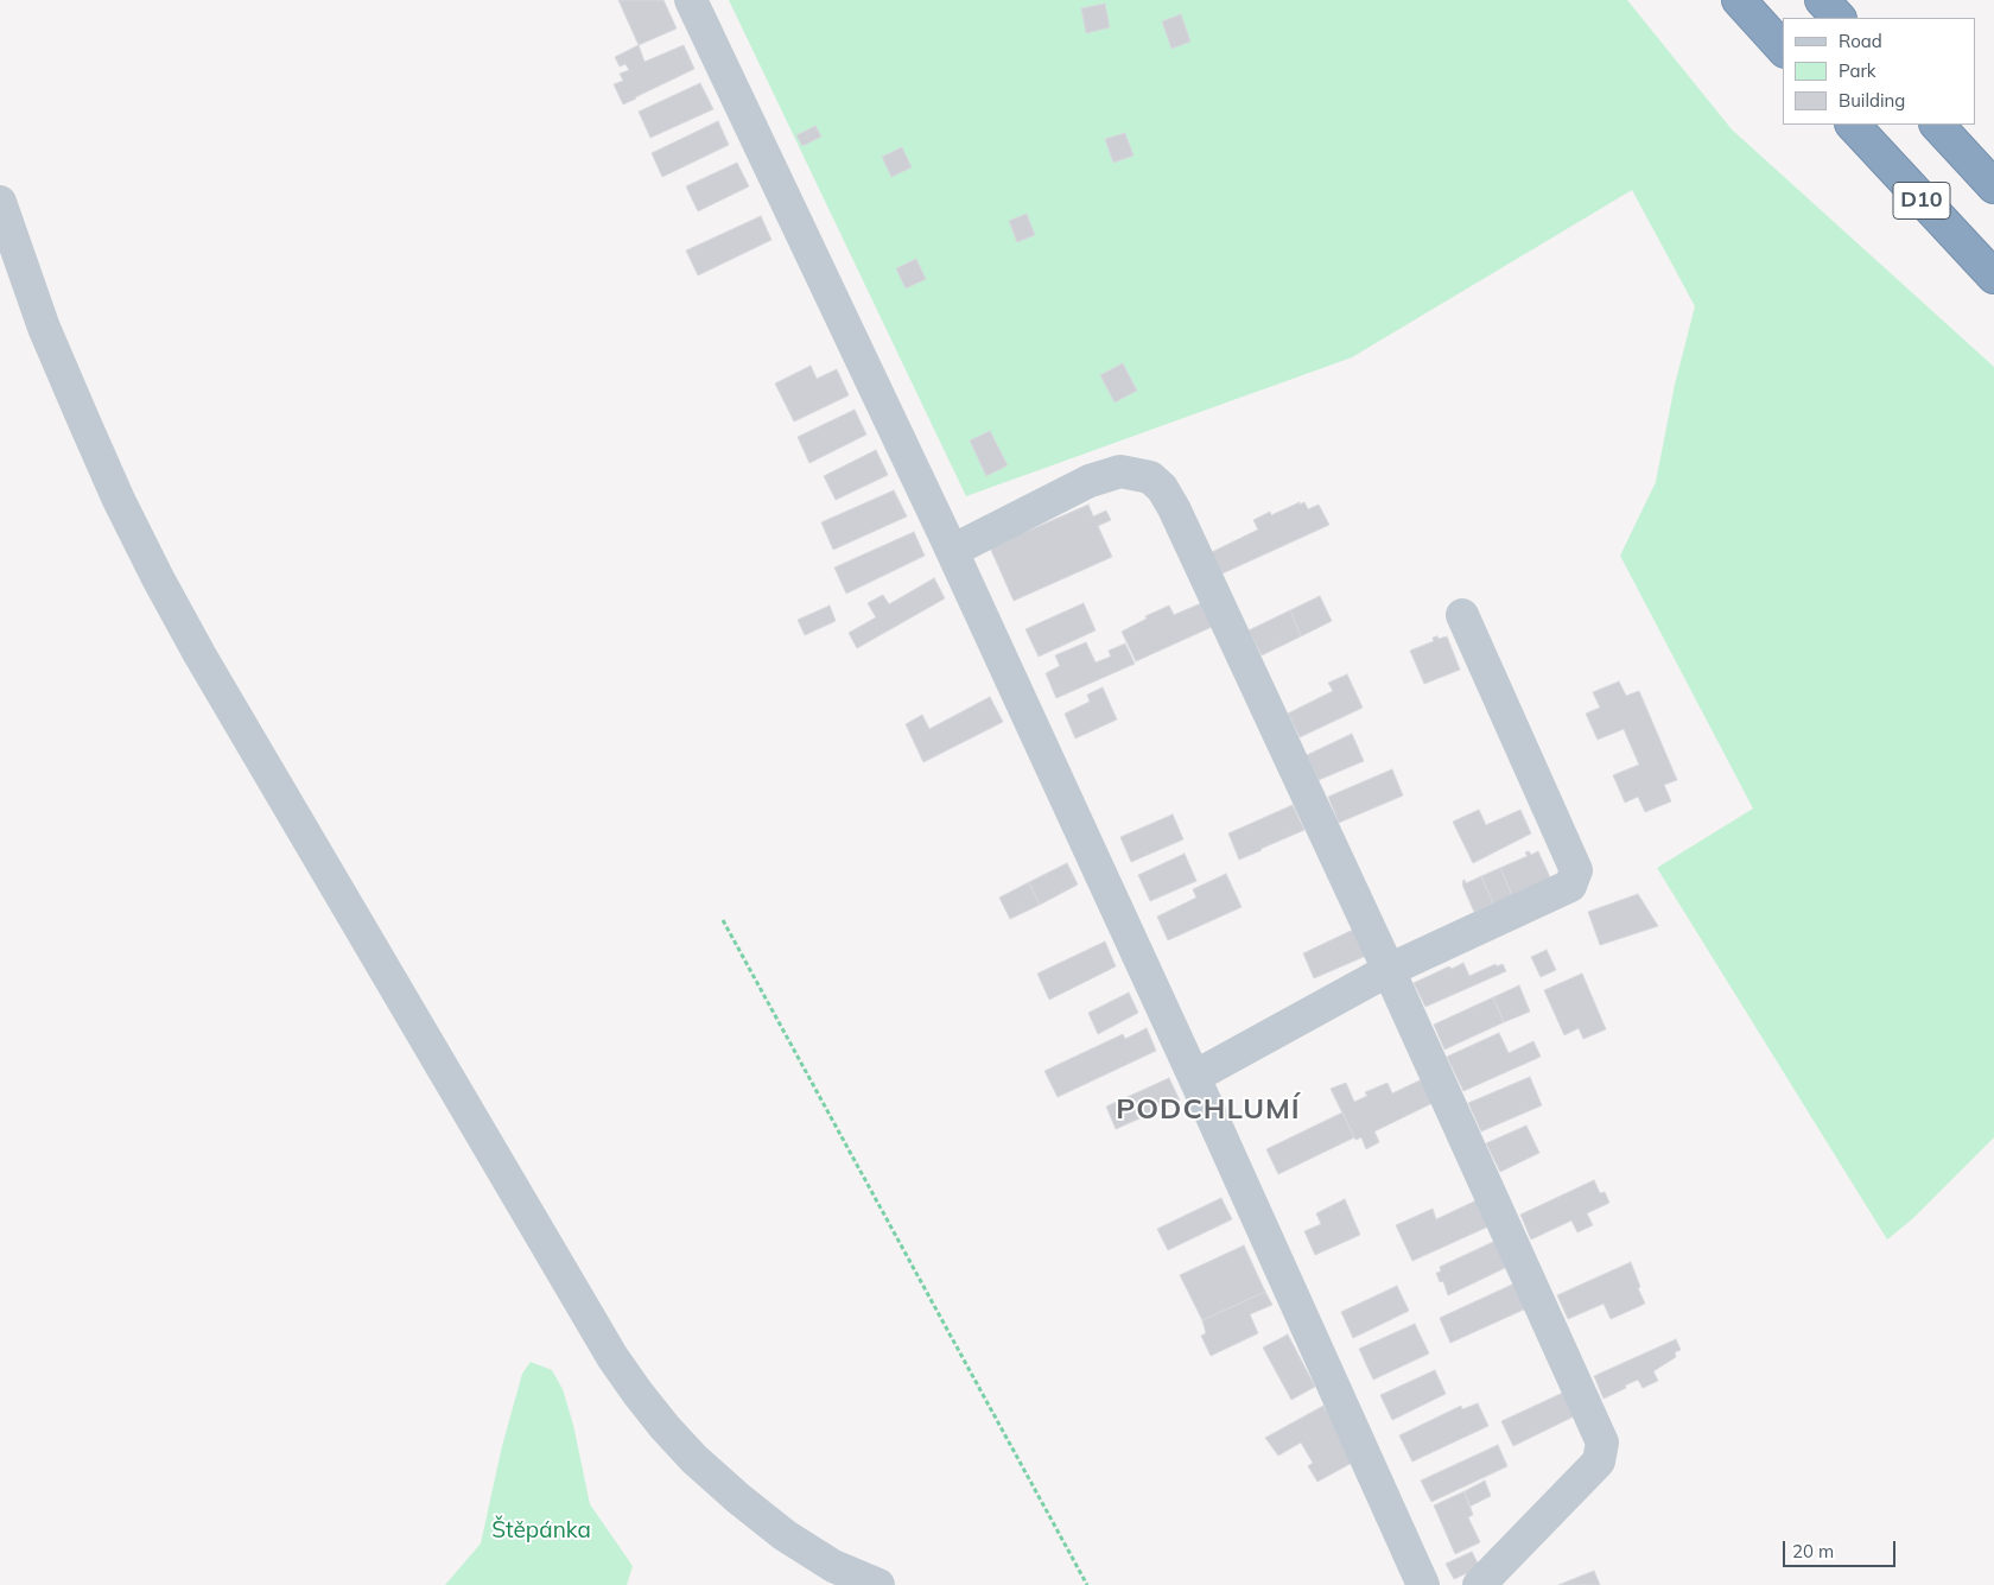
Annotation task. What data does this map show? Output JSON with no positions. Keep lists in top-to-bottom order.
{
  "streets": {
    "highway": ["D10"]
  },
  "districts": ["PODCHLUMÍ"],
  "parks": ["Štěpánka"],
  "legend": ["Road", "Park", "Building"],
  "scale_bar": "20 m"
}
